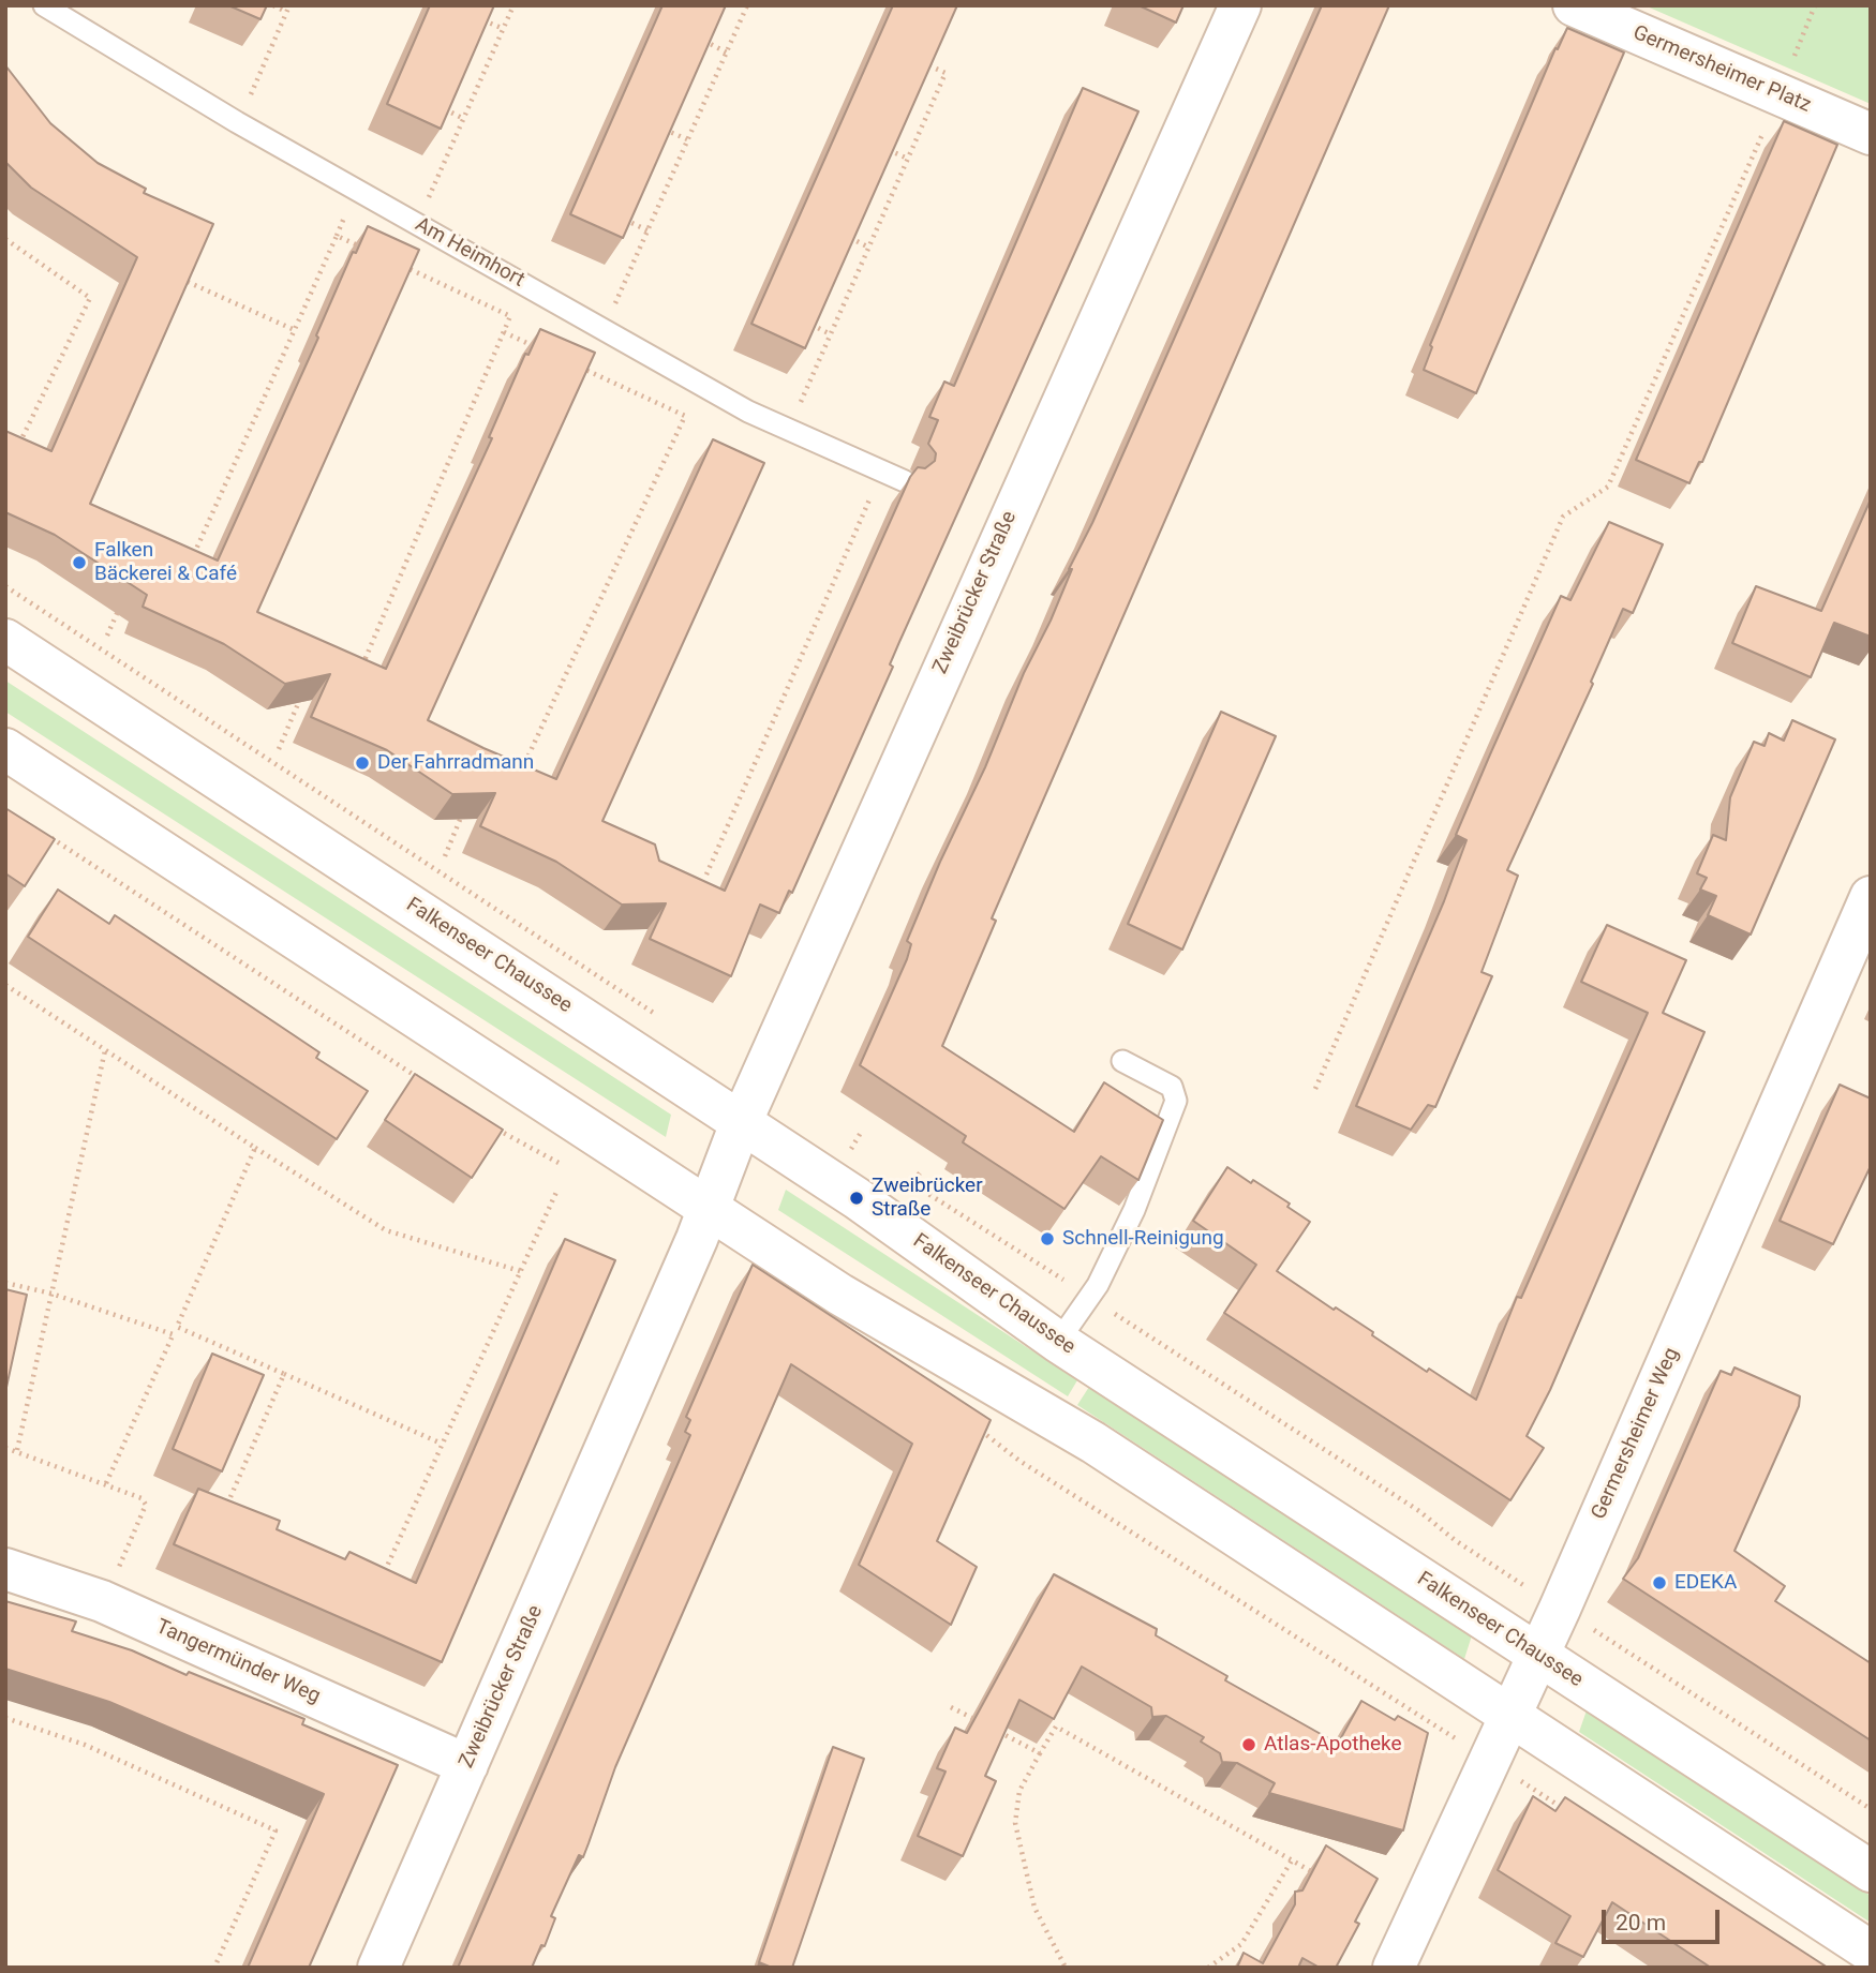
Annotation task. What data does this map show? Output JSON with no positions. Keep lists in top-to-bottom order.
{
  "streets": {
    "main road": [
      "Germersheimer Platz",
      "Zweibrücker Straße",
      "Falkenseer Chaussee",
      "Germersheimer Weg",
      "Tangermünder Weg"
    ],
    "lane": ["Am Heimhort"]
  },
  "crossings": [
    ["Zweibrücker Straße", "Falkenseer Chaussee"],
    ["Zweibrücker Straße", "Tangermünder Weg"],
    ["Falkenseer Chaussee", "Germersheimer Weg"]
  ],
  "places": [
    "Falken Bäckerei & Café",
    "Der Fahrradmann",
    "Zweibrücker Straße",
    "Schnell-Reinigung",
    "EDEKA",
    "Atlas-Apotheke"
  ],
  "scale_bar": "20 m"
}
